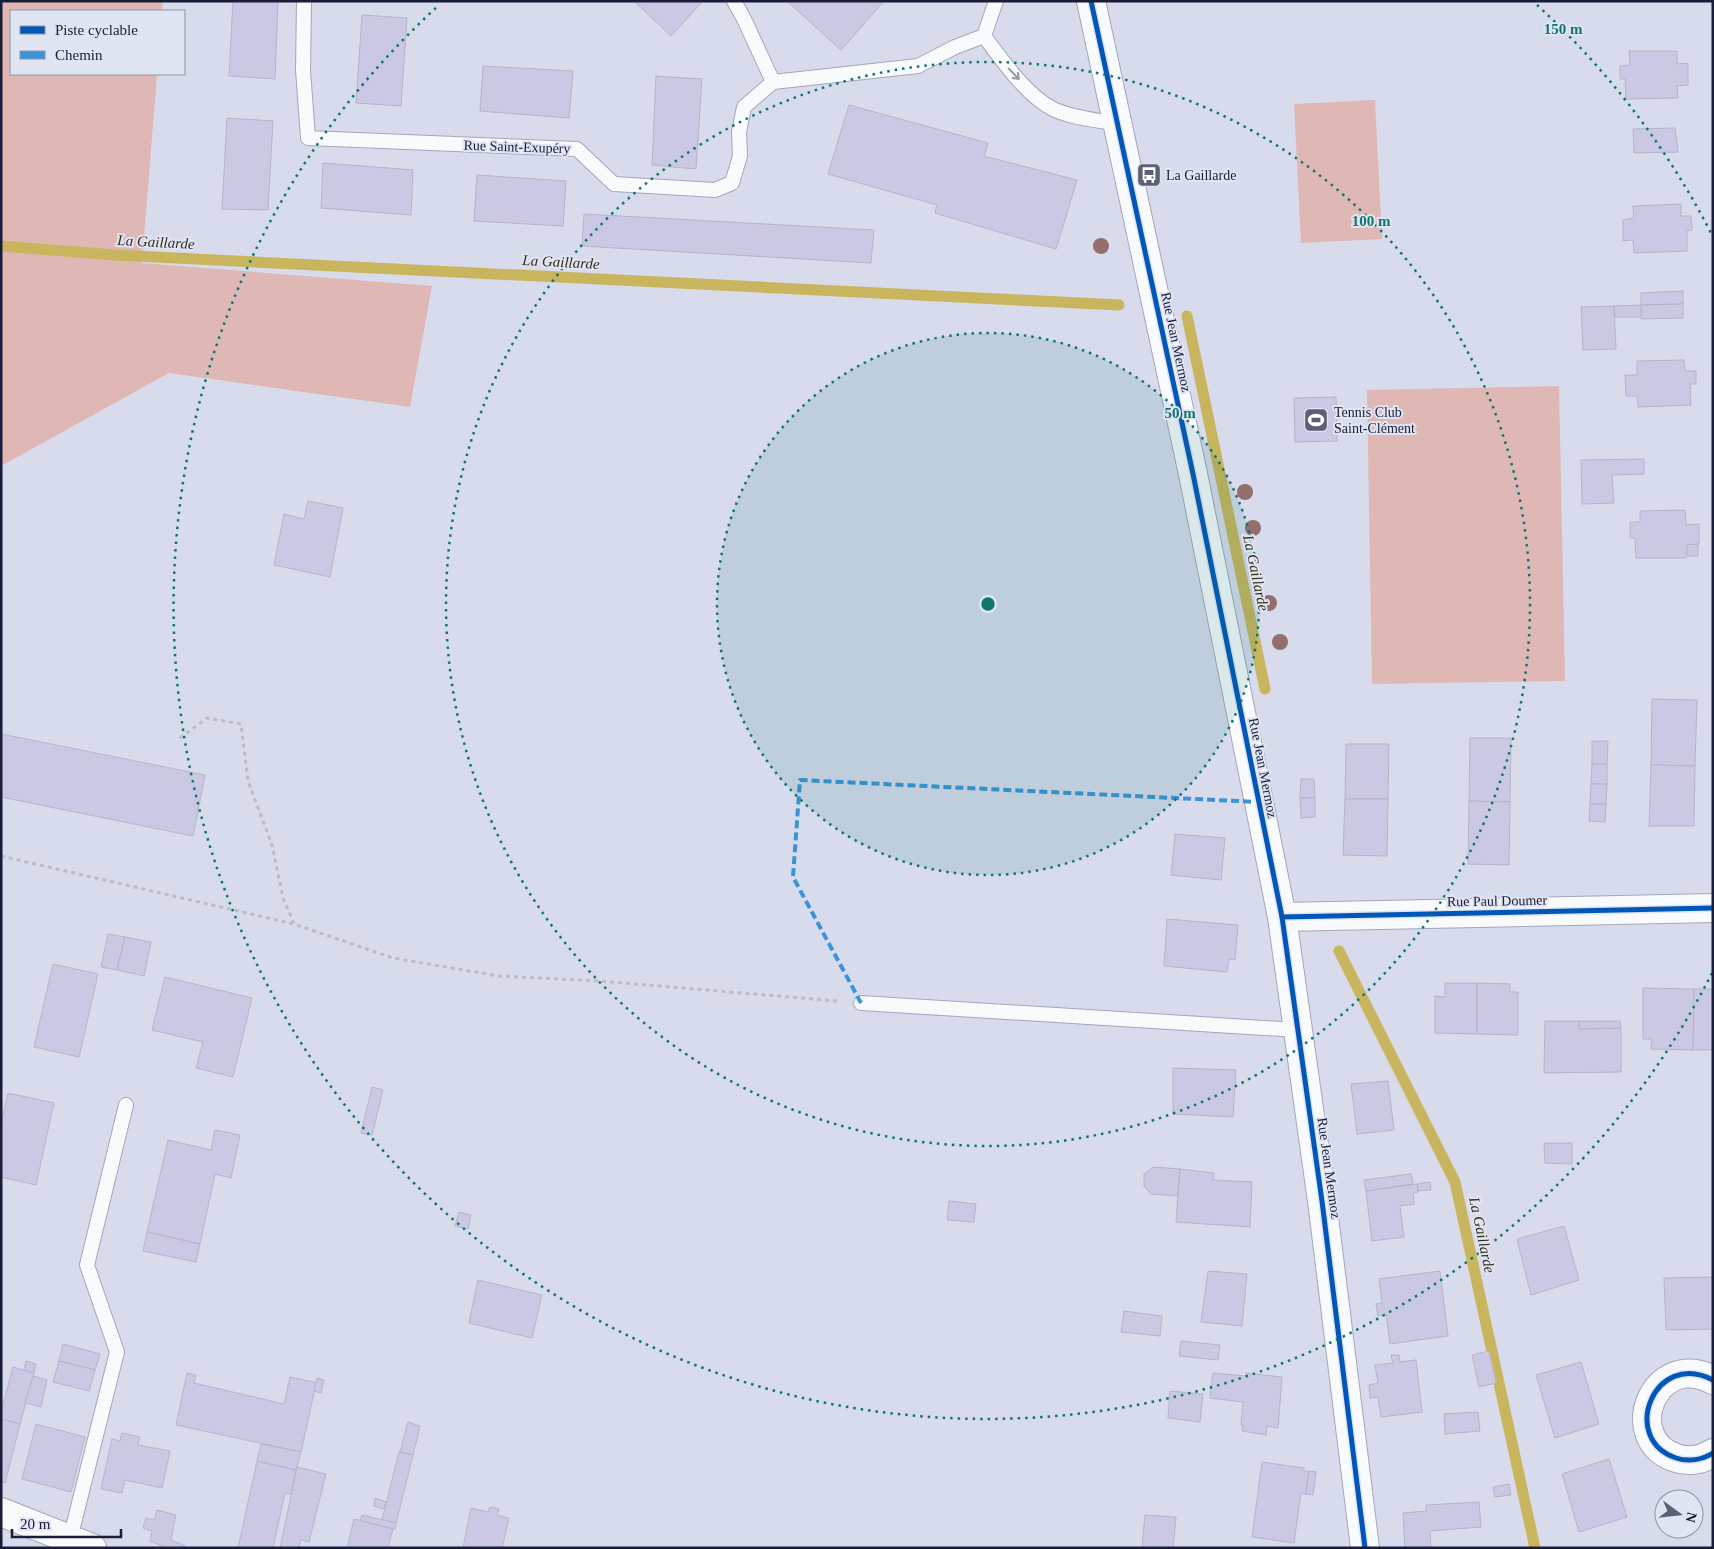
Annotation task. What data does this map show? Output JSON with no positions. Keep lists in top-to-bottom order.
{
  "streets": {
    "street": ["Rue Jean Mermoz", "Rue Paul Doumer"],
    "lane": ["Rue Saint-Exupéry"]
  },
  "crossings": [
    ["Rue Jean Mermoz", "Rue Paul Doumer"]
  ],
  "water": ["La Gaillarde"],
  "places": {
    "bus stop": ["La Gaillarde"],
    "sports": ["Tennis Club Saint-Clément"]
  },
  "legend": ["Piste cyclable", "Chemin"],
  "scale_bar": "20 m",
  "north": "right",
  "rings": ["150 m", "100 m", "50 m"]
}
